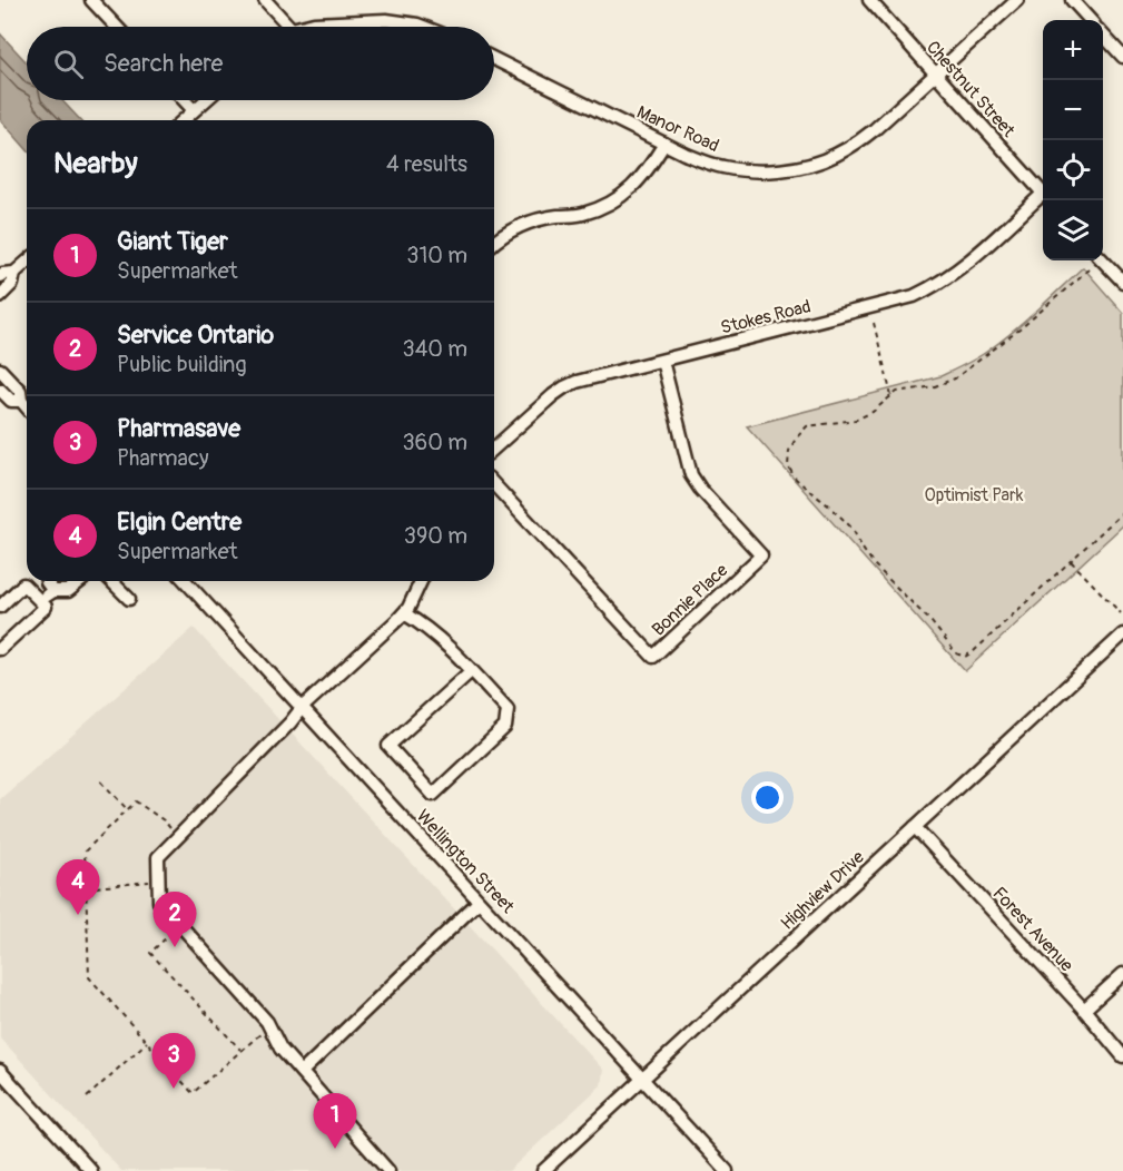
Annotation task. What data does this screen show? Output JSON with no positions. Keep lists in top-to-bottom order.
{
  "streets": {
    "street": [
      "Chestnut Street",
      "Manor Road",
      "Stokes Road",
      "Bonnie Place",
      "Wellington Street",
      "Highview Drive",
      "Forest Avenue"
    ]
  },
  "crossings": [
    ["Chestnut Street", "Manor Road"],
    ["Stokes Road", "Bonnie Place"],
    ["Wellington Street", "Highview Drive"],
    ["Highview Drive", "Forest Avenue"]
  ],
  "parks": ["Optimist Park"],
  "page": {
    "map_buttons": ["+", "−"],
    "search": "Search here",
    "heading": ["Nearby", "4 results"],
    "list": [
      {
        "mark": "1",
        "name": "Giant Tiger",
        "note": "Supermarket",
        "value": "310 m"
      },
      {
        "mark": "2",
        "name": "Service Ontario",
        "note": "Public building",
        "value": "340 m"
      },
      {
        "mark": "3",
        "name": "Pharmasave",
        "note": "Pharmacy",
        "value": "360 m"
      },
      {
        "mark": "4",
        "name": "Elgin Centre",
        "note": "Supermarket",
        "value": "390 m"
      }
    ],
    "pins": [
      "4",
      "2",
      "3",
      "1"
    ]
  }
}
